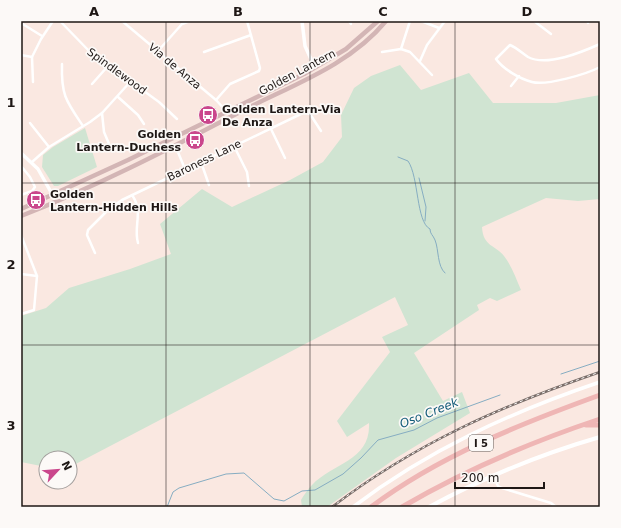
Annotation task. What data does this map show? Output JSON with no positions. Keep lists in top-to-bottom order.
{
  "streets": {
    "highway": ["I 5"],
    "main road": ["Golden Lantern"],
    "street": ["Via de Anza", "Spindlewood", "Baroness Lane"]
  },
  "crossings": [
    ["Via de Anza", "Golden Lantern"]
  ],
  "water": ["Oso Creek"],
  "places": {
    "bus stop": ["Golden Lantern-Via De Anza", "Golden Lantern-Duchess", "Golden Lantern-Hidden Hills"]
  },
  "scale_bar": "200 m",
  "north": "top right",
  "grid": {
    "columns": [
      "A",
      "B",
      "C",
      "D"
    ],
    "rows": ["1", "2", "3"]
  }
}
